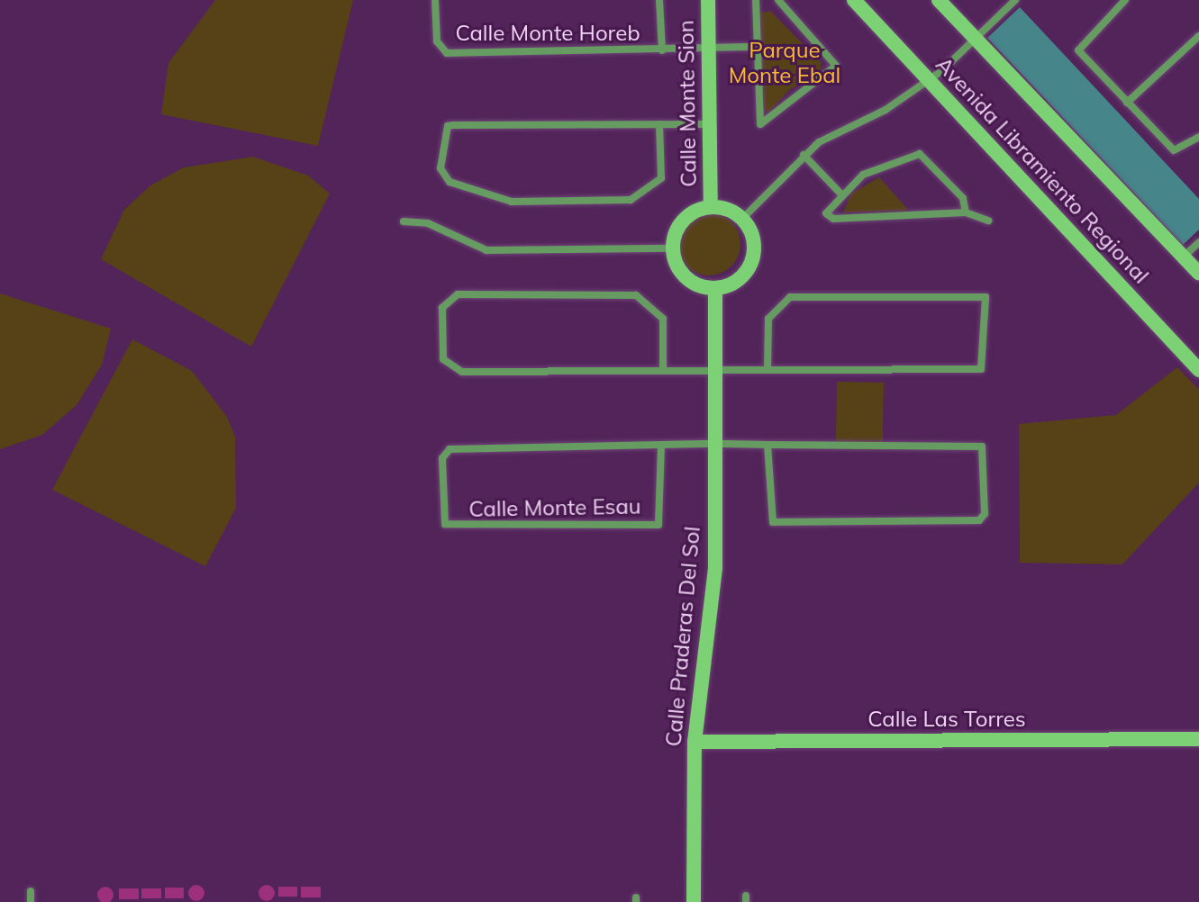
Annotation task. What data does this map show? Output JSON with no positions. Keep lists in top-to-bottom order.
{
  "streets": {
    "street": [
      "Calle Monte Horeb",
      "Calle Monte Sion",
      "Avenida Libramiento Regional",
      "Calle Monte Esau",
      "Calle Praderas Del Sol",
      "Calle Las Torres"
    ]
  },
  "crossings": [
    ["Calle Monte Horeb", "Calle Monte Sion"],
    ["Calle Monte Sion", "Calle Praderas Del Sol"],
    ["Calle Monte Esau", "Calle Praderas Del Sol"],
    ["Calle Praderas Del Sol", "Calle Las Torres"]
  ],
  "parks": ["Parque Monte Ebal"]
}
